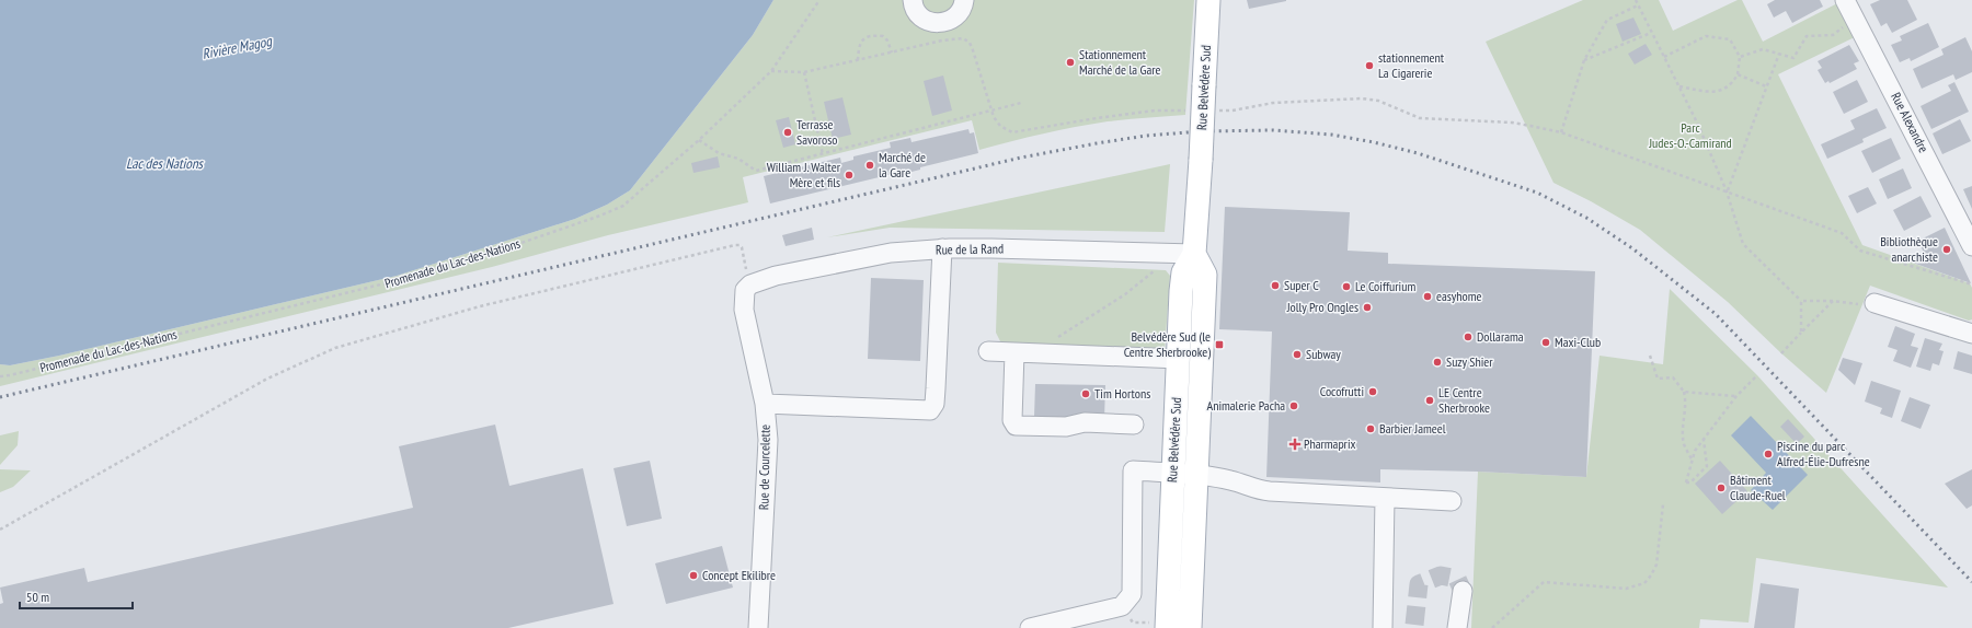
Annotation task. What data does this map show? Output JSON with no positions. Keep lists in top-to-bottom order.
{
  "streets": {
    "main road": ["Rue Belvédère Sud"],
    "street": ["Rue Alexandre", "Rue de la Rand", "Rue de Courcelette"],
    "path": ["Promenade du Lac-des-Nations"]
  },
  "crossings": [
    ["Rue Belvédère Sud", "Rue de la Rand"],
    ["Rue de la Rand", "Rue de Courcelette"]
  ],
  "water": ["Rivière Magog", "Lac des Nations"],
  "parks": ["Parc Judes-O.-Camirand"],
  "places": {
    "other": [
      "Stationnement Marché de la Gare",
      "stationnement La Cigarerie",
      "Terrasse Savoroso",
      "Marché de la Gare",
      "William J. Walter Mère et fils",
      "Bibliothèque anarchiste",
      "Super C",
      "Le Coiffurium",
      "easyhome",
      "Jolly Pro Ongles",
      "Dollarama",
      "Maxi-Club",
      "Subway",
      "Suzy Shier",
      "Cocofrutti",
      "Tim Hortons",
      "LE Centre Sherbrooke",
      "Animalerie Pacha",
      "Barbier Jameel",
      "Piscine du parc Alfred-Élie-Dufresne",
      "Bâtiment Claude-Ruel",
      "Concept Ekilibre"
    ],
    "transit": ["Belvédère Sud (le Centre Sherbrooke)"],
    "health": ["Pharmaprix"]
  },
  "scale_bar": "50 m"
}
